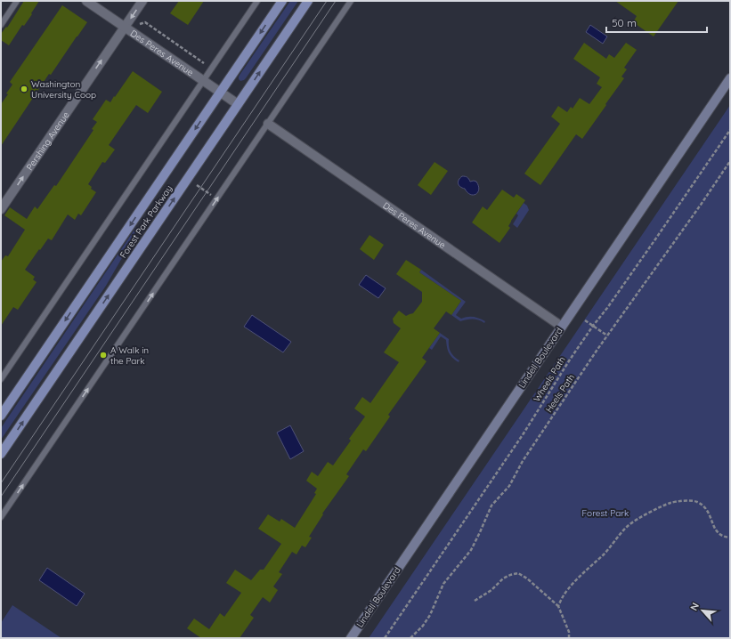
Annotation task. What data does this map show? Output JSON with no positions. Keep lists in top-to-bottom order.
{
  "streets": {
    "main road": ["Forest Park Parkway", "Lindell Boulevard"],
    "street": ["Des Peres Avenue", "Pershing Avenue"],
    "path": ["Wheels Path", "Heels Path"]
  },
  "crossings": [
    ["Des Peres Avenue", "Pershing Avenue"],
    ["Des Peres Avenue", "Forest Park Parkway"],
    ["Des Peres Avenue", "Lindell Boulevard"]
  ],
  "parks": ["Forest Park"],
  "places": ["Washington University Coop", "A Walk in the Park"],
  "scale_bar": "50 m",
  "north": "top left"
}
